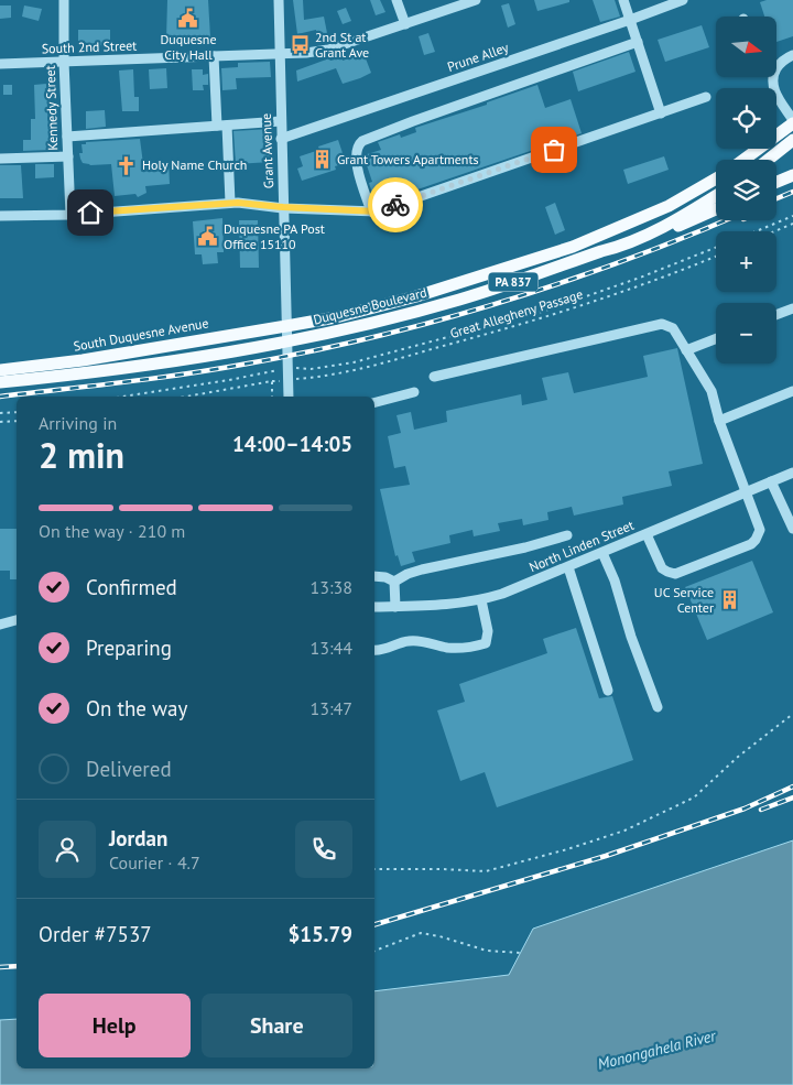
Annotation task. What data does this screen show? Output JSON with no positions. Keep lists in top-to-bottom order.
{
  "streets": {
    "main road": ["PA 837", "Duquesne Boulevard", "South Duquesne Avenue"],
    "street": [
      "South 2nd Street",
      "Prune Alley",
      "Kennedy Street",
      "Grant Avenue",
      "North Linden Street"
    ],
    "path": ["Great Allegheny Passage"]
  },
  "crossings": [
    ["South 2nd Street", "Kennedy Street"],
    ["South 2nd Street", "Grant Avenue"],
    ["Prune Alley", "Grant Avenue"],
    ["Grant Avenue", "Duquesne Boulevard"],
    ["Grant Avenue", "South Duquesne Avenue"],
    ["Duquesne Boulevard", "South Duquesne Avenue"]
  ],
  "water": ["Monongahela River"],
  "places": {
    "public building": ["Duquesne City Hall", "Duquesne PA Post Office 15110"],
    "bus stop": ["2nd St at Grant Ave"],
    "building": ["Grant Towers Apartments", "UC Service Center"],
    "church": ["Holy Name Church"]
  },
  "north": "right",
  "page": {
    "map_buttons": ["+", "−"],
    "heading": ["2 min", "Arriving in", "14:00–14:05"],
    "panel": [
      "Jordan",
      "Courier · 4.7",
      "Order #7537",
      "$15.79"
    ],
    "bar": "On the way · 210 m",
    "list": [
      ["Confirmed", "13:38"],
      ["Preparing", "13:44"],
      ["On the way", "13:47"],
      "Delivered"
    ],
    "buttons": ["Help", "Share"]
  }
}
